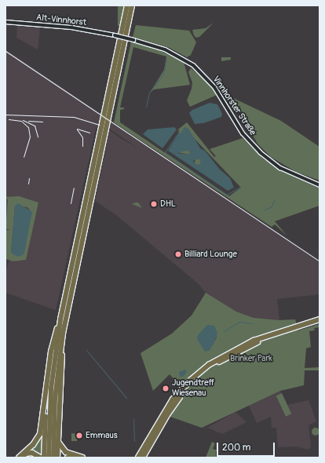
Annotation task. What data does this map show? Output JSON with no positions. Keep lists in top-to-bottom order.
{
  "streets": {
    "street": ["Alt-Vinnhorst", "Vinnhorster Straße"]
  },
  "crossings": [
    ["Alt-Vinnhorst", "Vinnhorster Straße"]
  ],
  "parks": ["Brinker Park"],
  "places": [
    "DHL",
    "Billiard Lounge",
    "Jugendtreff Wiesenau",
    "Emmaus"
  ],
  "scale_bar": "200 m"
}
